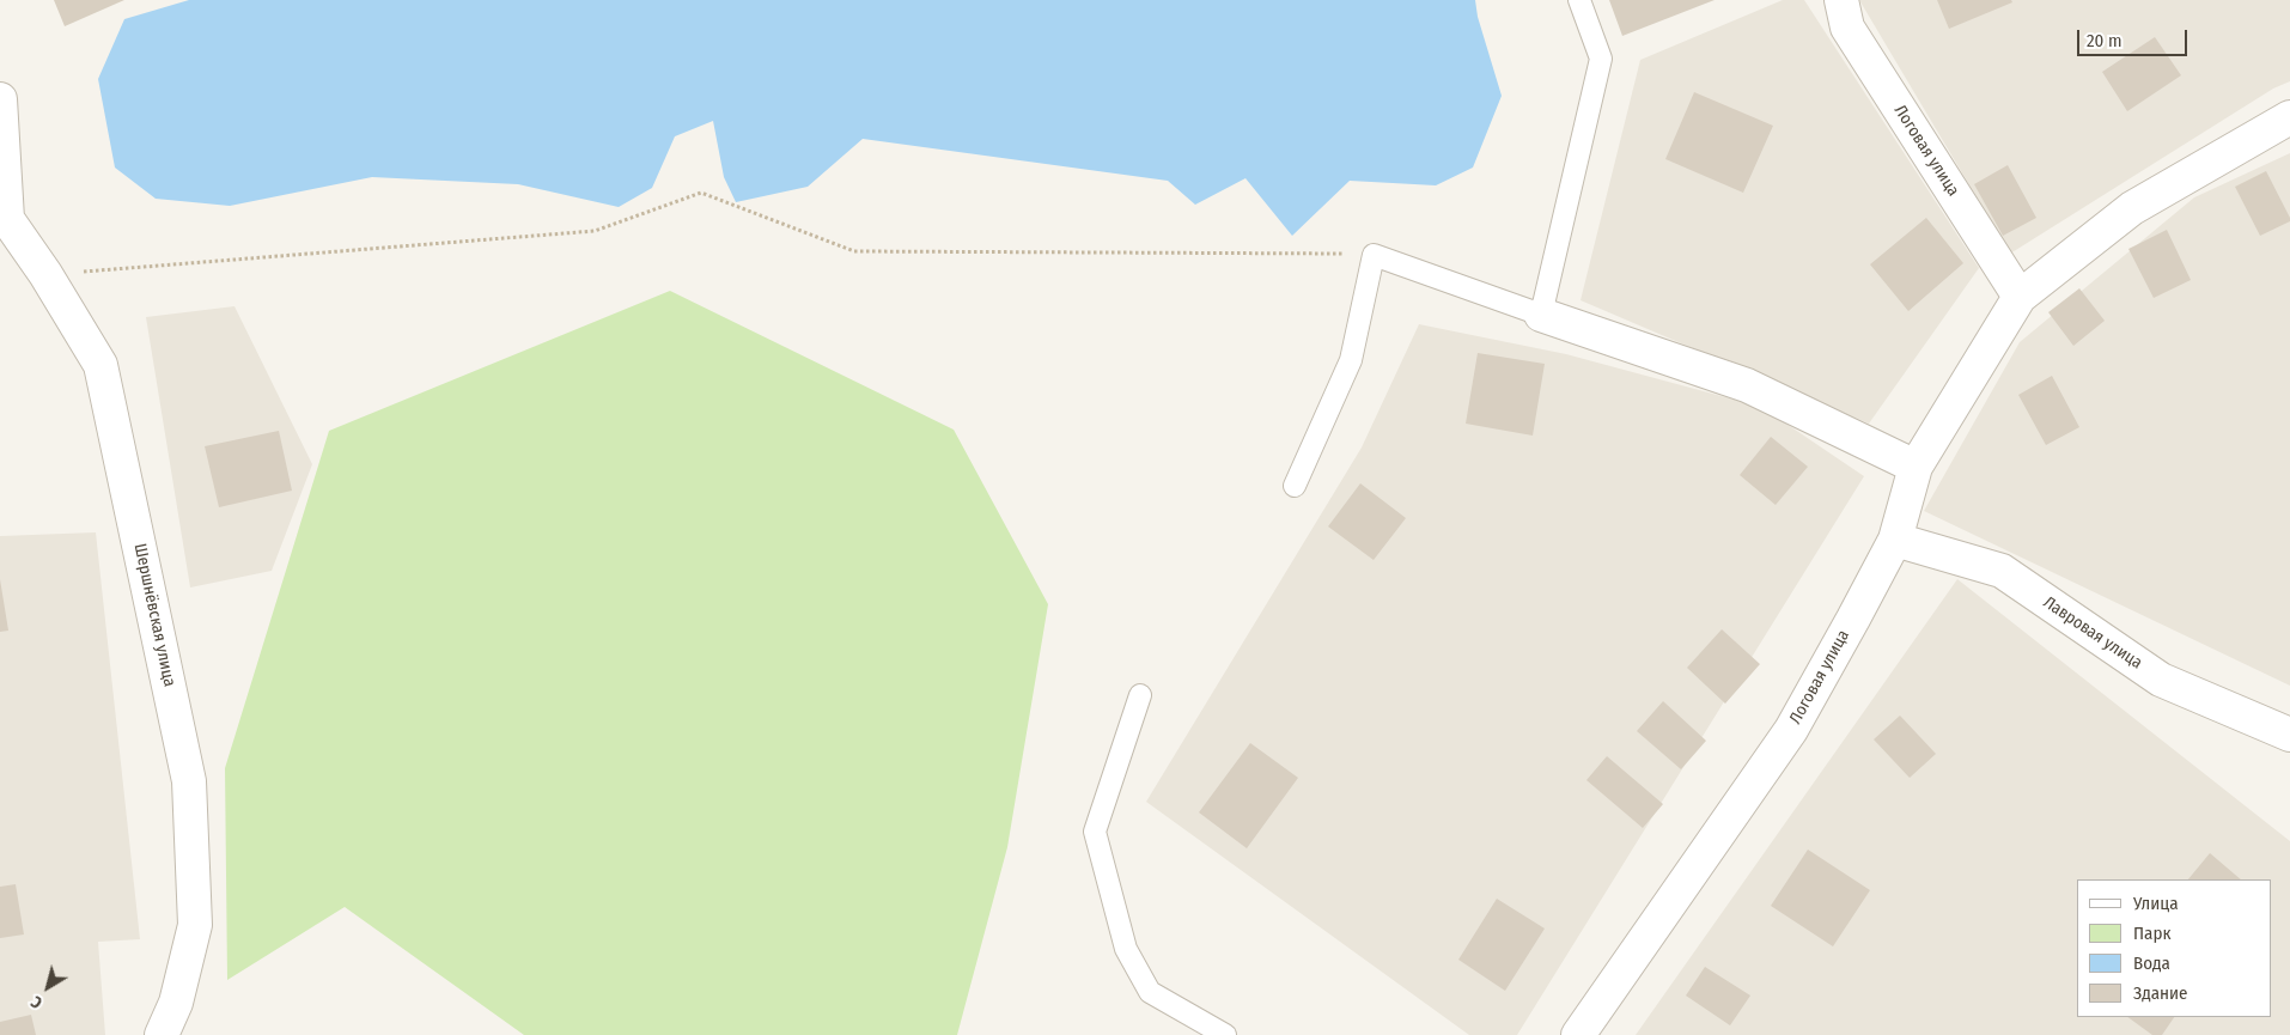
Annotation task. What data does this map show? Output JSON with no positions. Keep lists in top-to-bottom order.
{
  "streets": {
    "street": ["Логовая улица", "Шершнёвская улица", "Лавровая улица"]
  },
  "crossings": [
    ["Логовая улица", "Лавровая улица"]
  ],
  "legend": [
    "Улица",
    "Парк",
    "Вода",
    "Здание"
  ],
  "scale_bar": "20 m",
  "north": "bottom left"
}
